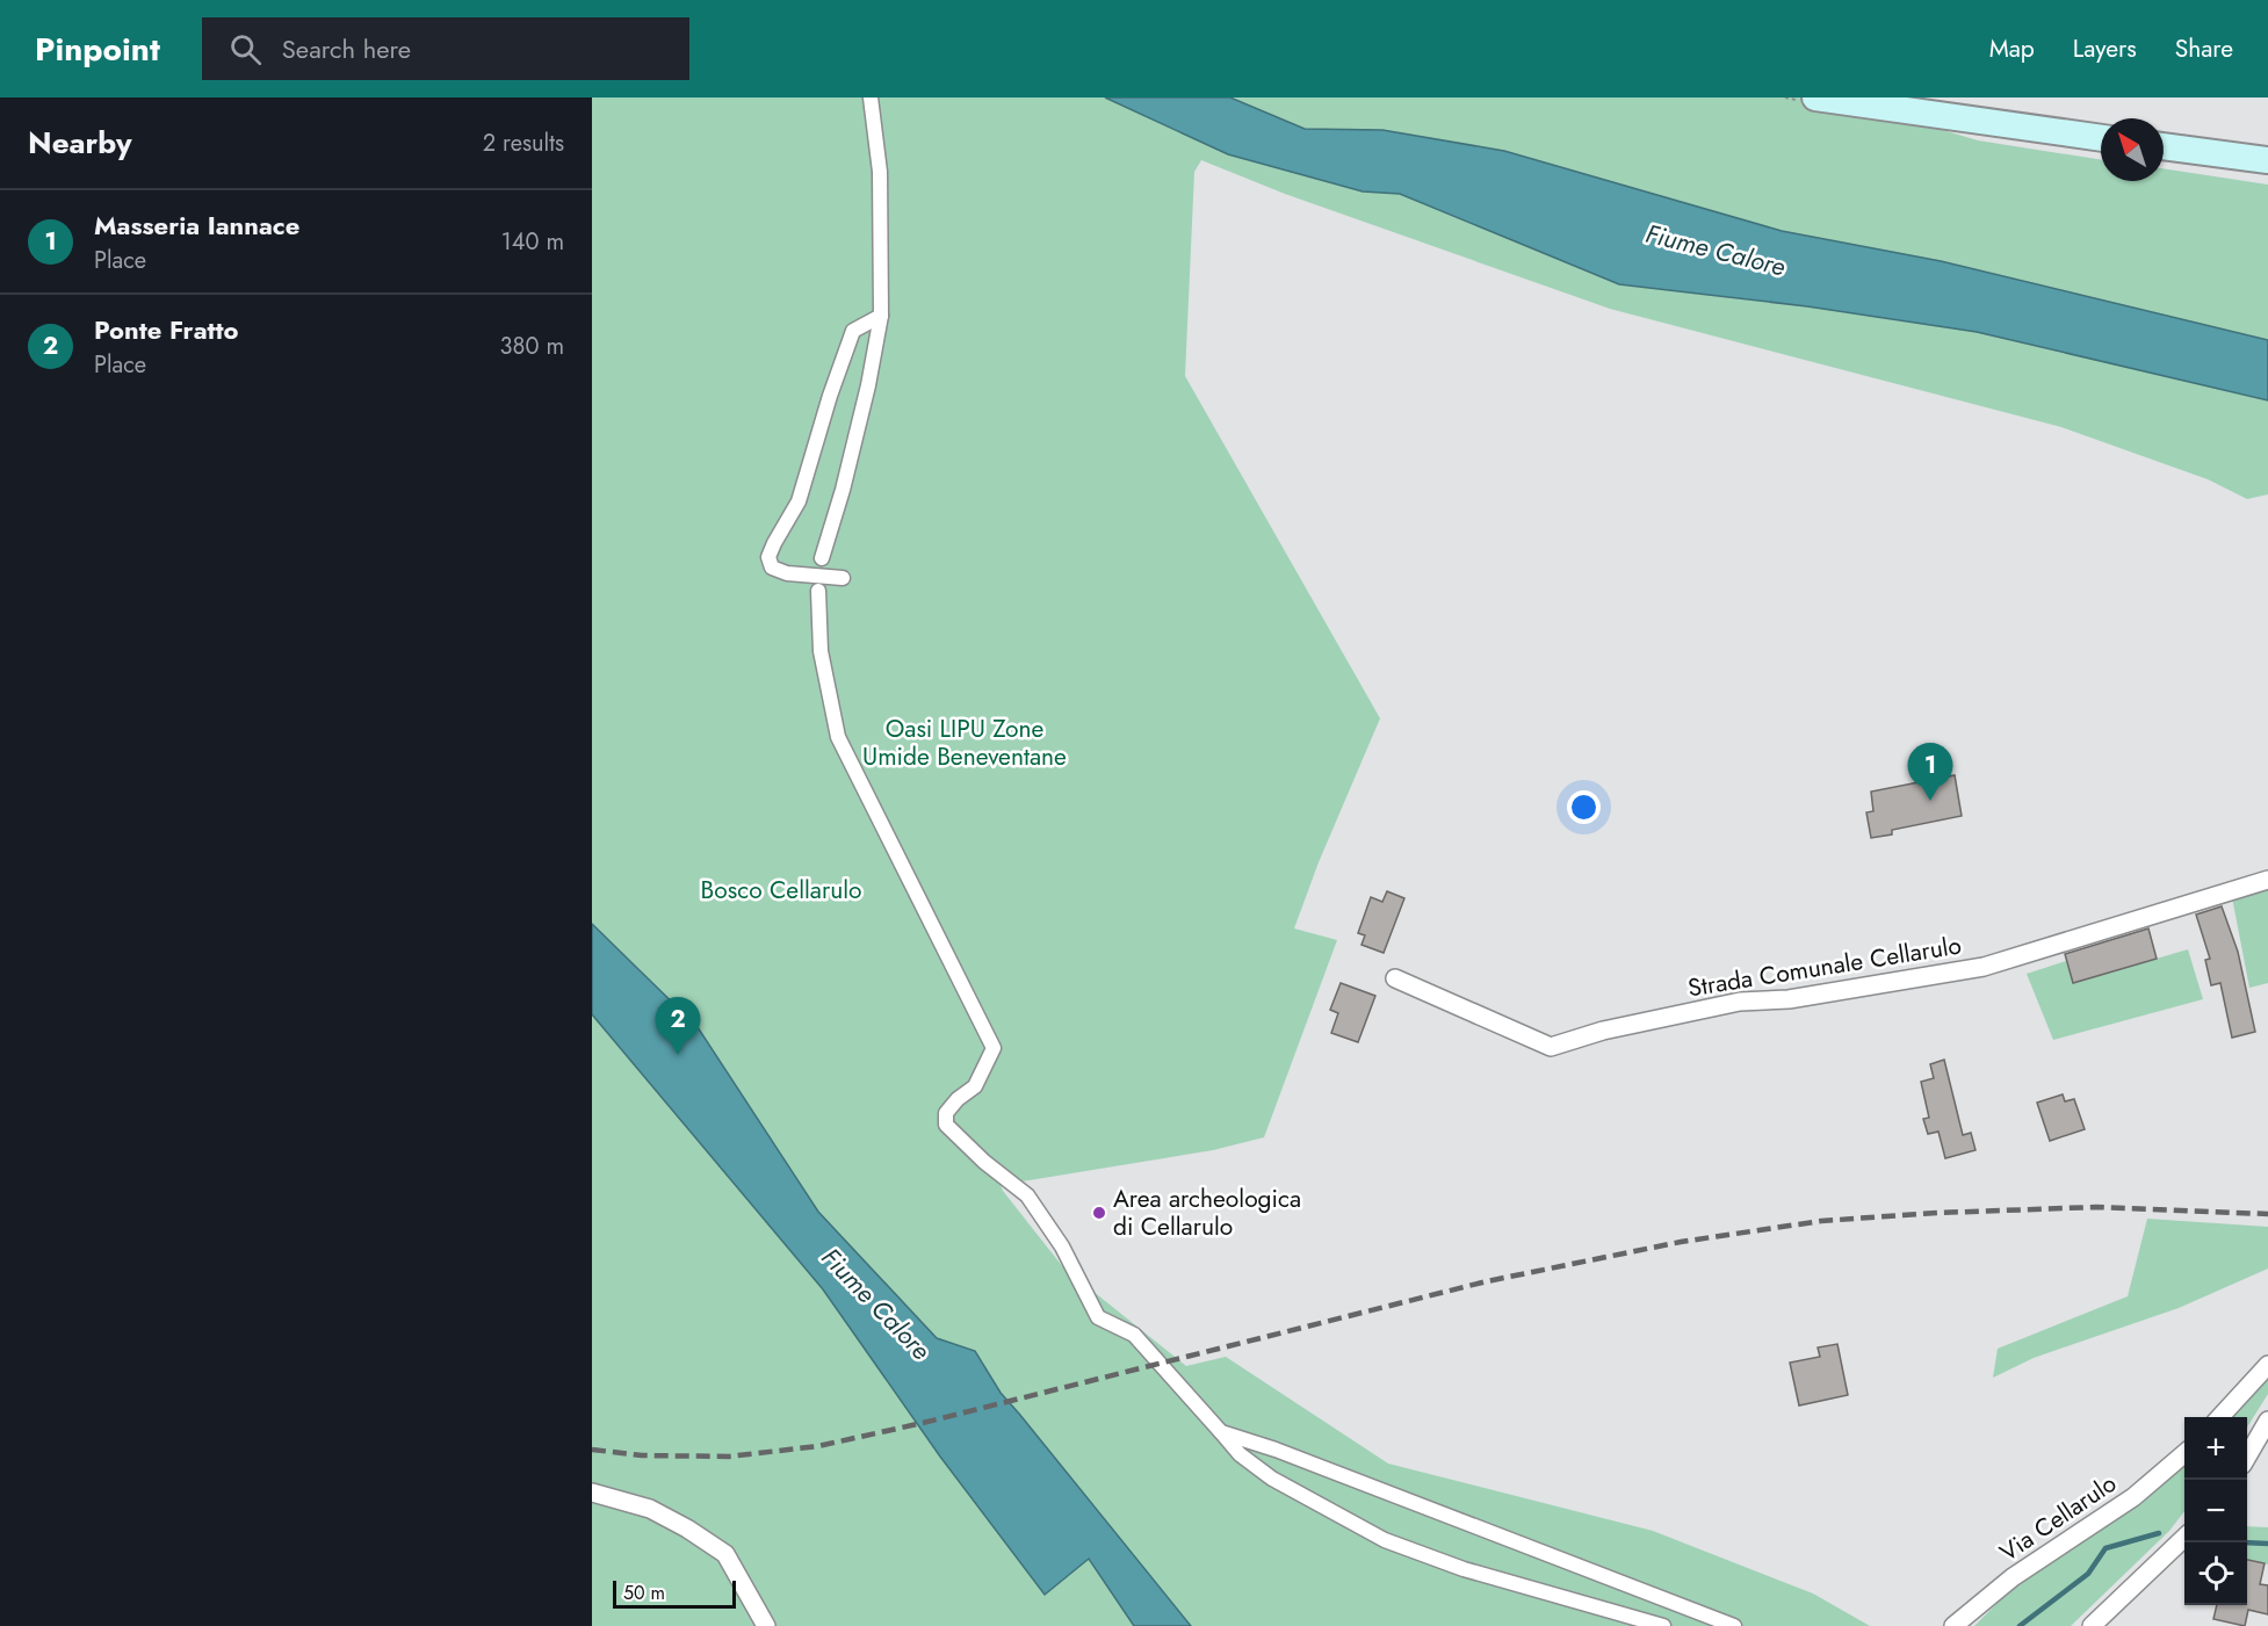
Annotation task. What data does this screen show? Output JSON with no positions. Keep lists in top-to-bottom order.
{
  "streets": {
    "street": ["Strada Comunale Cellarulo", "Via Cellarulo"]
  },
  "water": ["Fiume Calore"],
  "parks": ["Oasi LIPU Zone Umide Beneventane", "Bosco Cellarulo"],
  "places": ["Area archeologica di Cellarulo"],
  "scale_bar": "50 m",
  "north": "top left",
  "page": {
    "header": "Pinpoint",
    "search": "Search here",
    "nav": ["Map", "Layers", "Share"],
    "heading": ["Nearby", "2 results"],
    "list": [
      {
        "mark": "1",
        "name": "Masseria Iannace",
        "note": "Place",
        "value": "140 m"
      },
      {
        "mark": "2",
        "name": "Ponte Fratto",
        "note": "Place",
        "value": "380 m"
      }
    ],
    "pins": ["1", "2"],
    "map_buttons": ["+", "−"],
    "scale": "50 m"
  }
}
